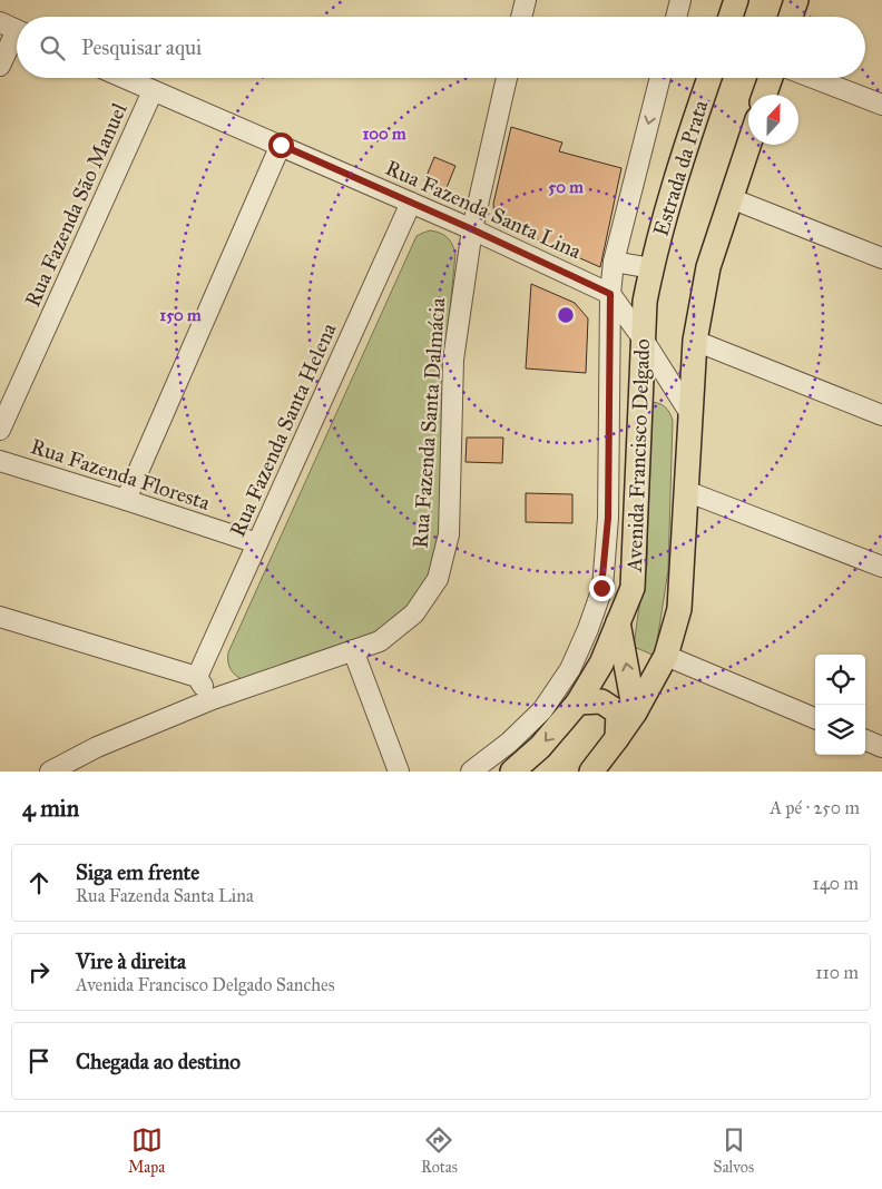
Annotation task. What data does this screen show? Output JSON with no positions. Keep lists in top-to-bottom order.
{
  "streets": {
    "main road": ["Estrada da Prata", "Avenida Francisco Delgado"],
    "street": [
      "Rua Fazenda São Manuel",
      "Rua Fazenda Santa Lina",
      "Rua Fazenda Santa Dalmácia",
      "Rua Fazenda Santa Helena",
      "Rua Fazenda Floresta"
    ]
  },
  "crossings": [
    ["Estrada da Prata", "Avenida Francisco Delgado"],
    ["Rua Fazenda São Manuel", "Rua Fazenda Santa Lina"],
    ["Rua Fazenda Santa Lina", "Rua Fazenda Santa Dalmácia"],
    ["Rua Fazenda Santa Lina", "Rua Fazenda Santa Helena"],
    ["Rua Fazenda Santa Lina", "Avenida Francisco Delgado"],
    ["Rua Fazenda Santa Helena", "Rua Fazenda Floresta"]
  ],
  "north": "top",
  "page": {
    "search": "Pesquisar aqui",
    "heading": ["4 min", "A pé · 250 m"],
    "list": [
      ["Siga em frente", "Rua Fazenda Santa Lina", "140 m"],
      ["Vire à direita", "Avenida Francisco Delgado Sanches", "110 m"],
      "Chegada ao destino"
    ],
    "nav": ["Mapa", "Rotas", "Salvos"]
  },
  "rings": ["100 m", "50 m", "150 m"]
}
